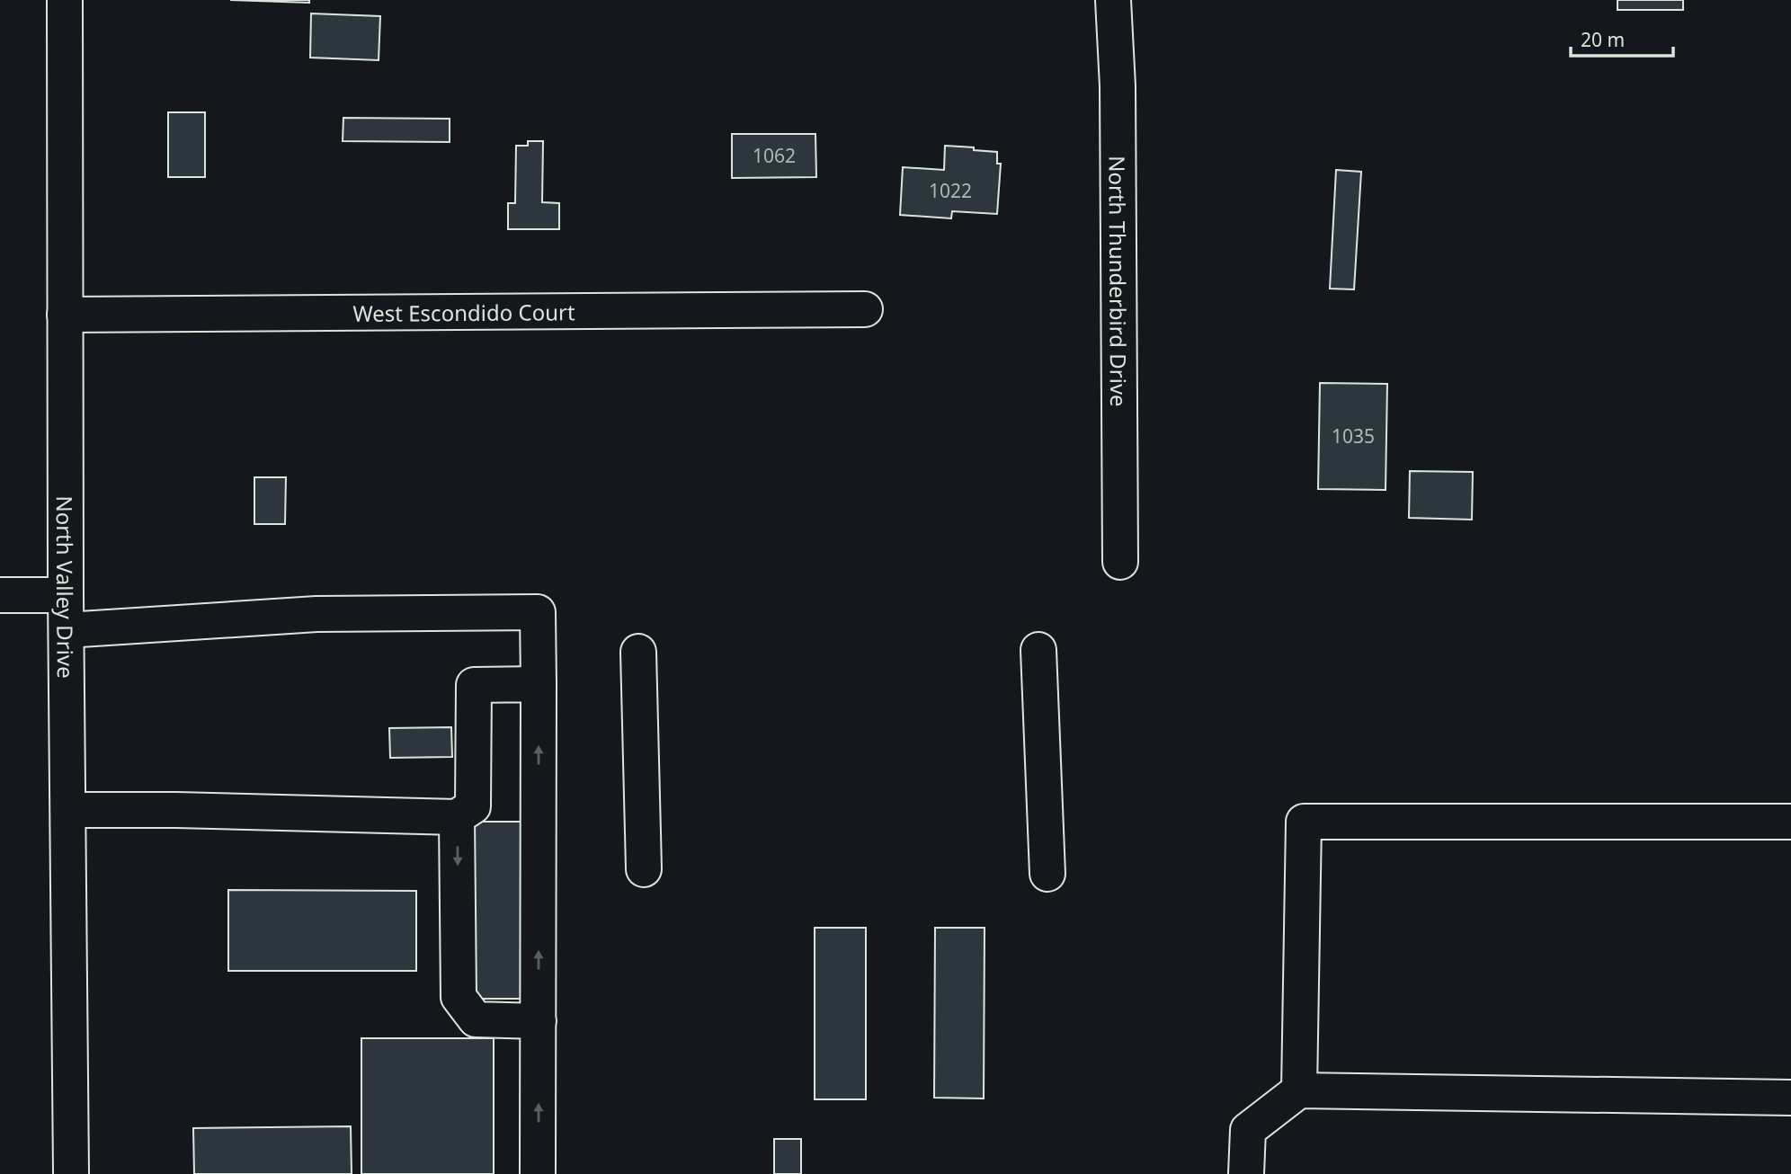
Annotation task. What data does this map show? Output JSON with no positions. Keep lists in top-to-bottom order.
{
  "streets": {
    "street": ["North Thunderbird Drive", "West Escondido Court", "North Valley Drive"]
  },
  "crossings": [
    ["West Escondido Court", "North Valley Drive"]
  ],
  "house_numbers": ["1062", "1022", "1035"],
  "scale_bar": "20 m"
}
